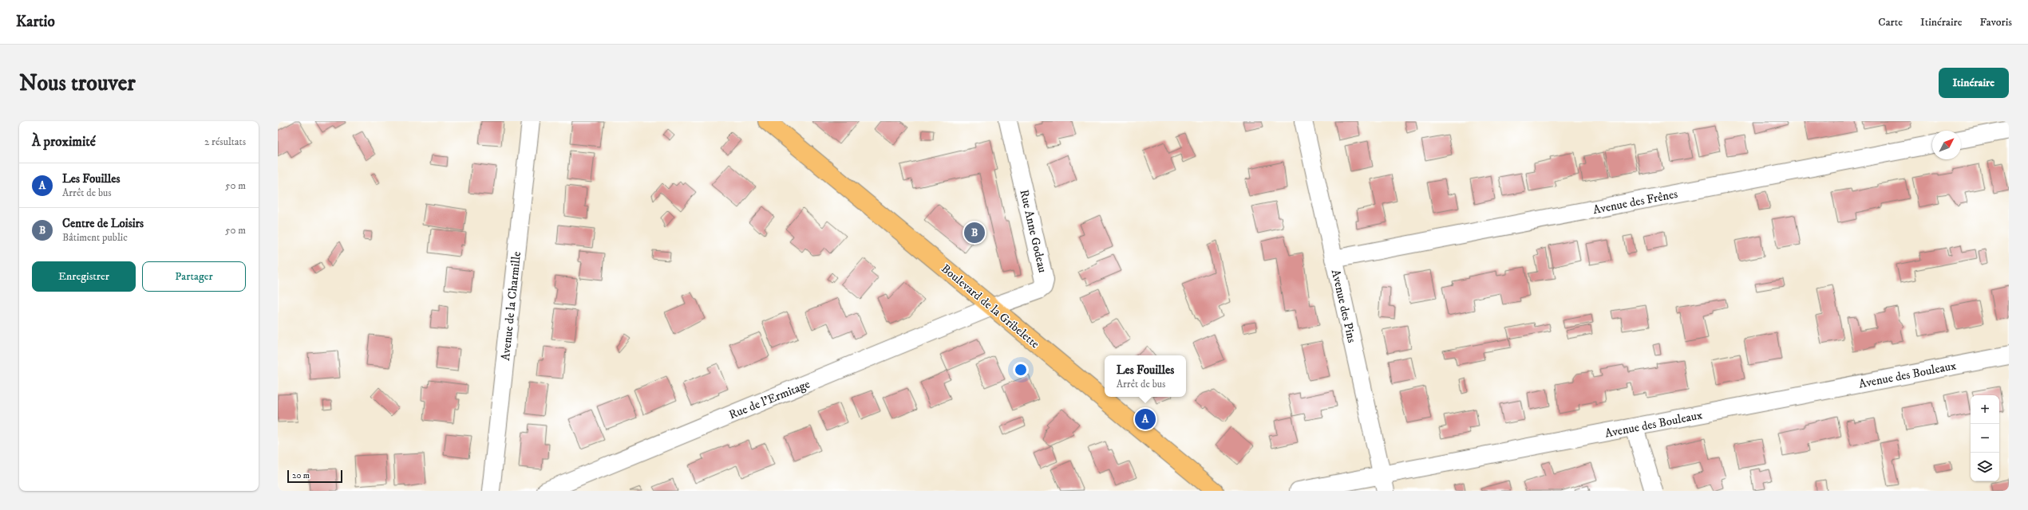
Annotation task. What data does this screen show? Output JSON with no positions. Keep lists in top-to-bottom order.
{
  "streets": {
    "main road": ["Boulevard de la Gribelette"],
    "street": [
      "Avenue des Frênes",
      "Rue Anne Godeau",
      "Avenue de la Charmille",
      "Avenue des Pins",
      "Avenue des Bouleaux",
      "Rue de l'Ermitage"
    ]
  },
  "crossings": [
    ["Avenue des Frênes", "Avenue des Pins"],
    ["Rue Anne Godeau", "Boulevard de la Gribelette"],
    ["Rue Anne Godeau", "Rue de l'Ermitage"],
    ["Boulevard de la Gribelette", "Rue de l'Ermitage"],
    ["Avenue des Pins", "Avenue des Bouleaux"]
  ],
  "scale_bar": "20 m",
  "north": "top right",
  "page": {
    "header": "Kartio",
    "nav": ["Carte", "Itinéraire", "Favoris"],
    "buttons": [
      "Itinéraire",
      ["Enregistrer", "Partager"]
    ],
    "title": "Nous trouver",
    "heading": ["À proximité", "2 résultats"],
    "list": [
      {
        "mark": "A",
        "name": "Les Fouilles",
        "note": "Arrêt de bus",
        "value": "50 m"
      },
      {
        "mark": "B",
        "name": "Centre de Loisirs",
        "note": "Bâtiment public",
        "value": "50 m"
      }
    ],
    "pins": ["B", "A"],
    "popup": ["Les Fouilles", "Arrêt de bus"],
    "map_buttons": ["+", "−"],
    "scale": "20 m"
  }
}
